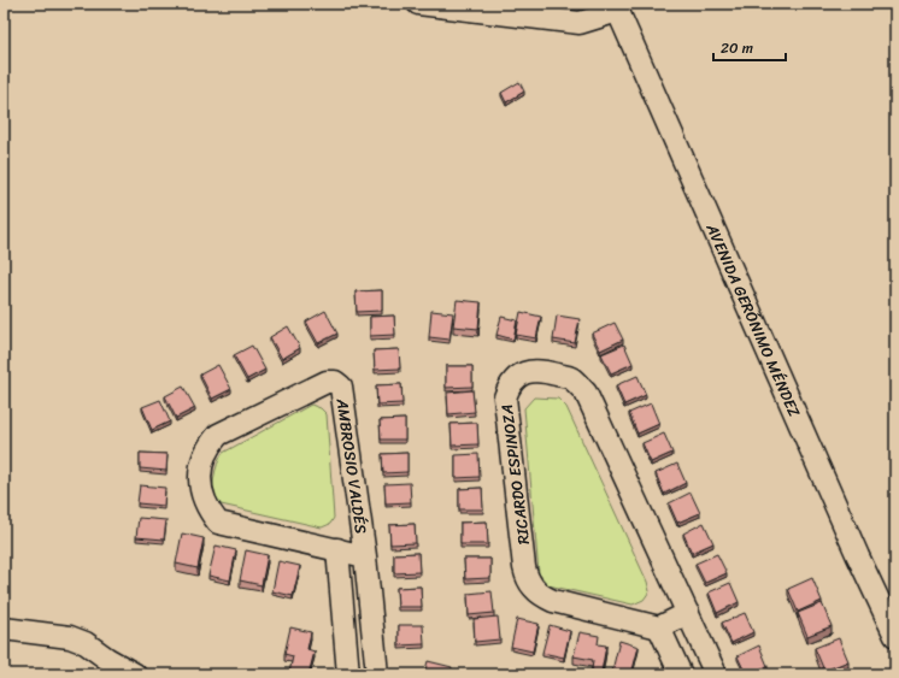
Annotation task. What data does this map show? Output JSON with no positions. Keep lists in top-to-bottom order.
{
  "streets": {
    "street": ["AVENIDA GERÓNIMO MÉNDEZ", "AMBROSIO VALDÉS", "RICARDO ESPINOZA"]
  },
  "scale_bar": "20 m"
}
